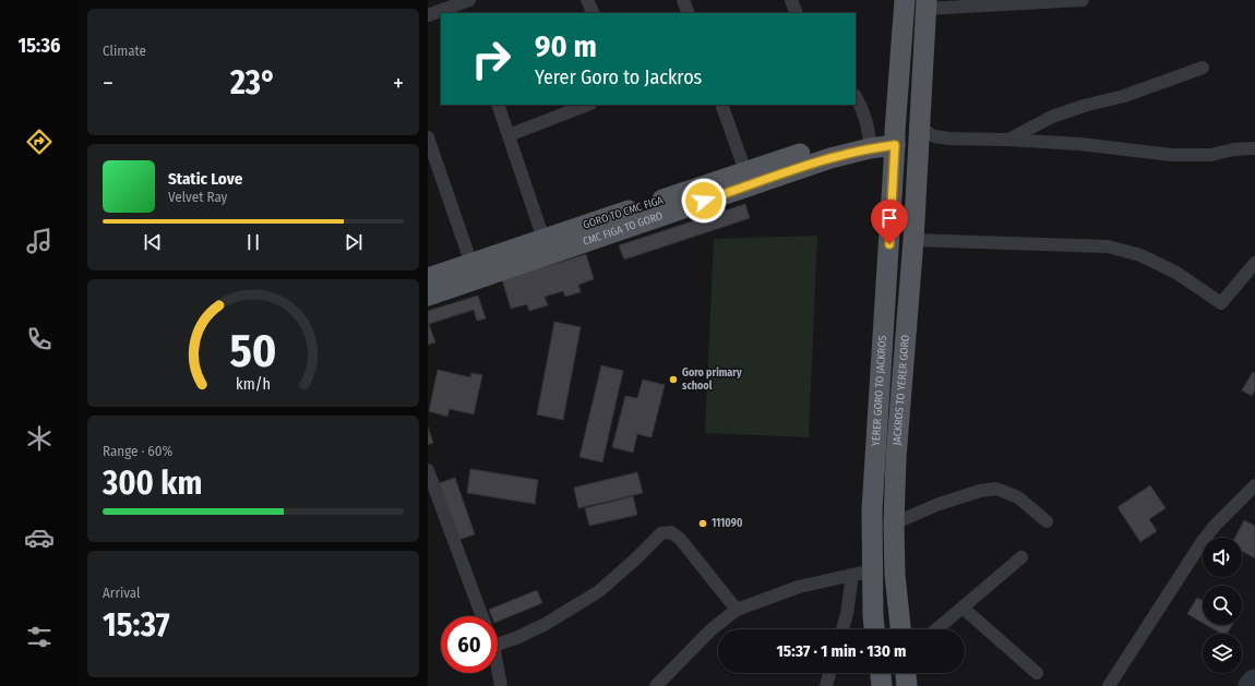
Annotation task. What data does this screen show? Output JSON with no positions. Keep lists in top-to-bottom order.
{
  "streets": {
    "main road": [
      "GORO TO CMC FIGA",
      "CMC FIGA TO GORO",
      "YERER GORO TO JACKROS",
      "JACKROS TO YERER GORO"
    ]
  },
  "crossings": [
    ["GORO TO CMC FIGA", "CMC FIGA TO GORO"],
    ["CMC FIGA TO GORO", "YERER GORO TO JACKROS"]
  ],
  "places": ["Goro primary school", "111090"],
  "page": {
    "tabs": "15:36",
    "tile": [
      "Climate",
      ["Range · 60%", "300 km"],
      ["Arrival", "15:37"]
    ],
    "turn": ["90 m", "Yerer Goro to Jackros"],
    "heat": ["−", "23°", "+"],
    "song": ["Static Love", "Velvet Ray"],
    "limit": "60",
    "trip": "15:37 · 1 min · 130 m",
    "gauge": ["50", "km/h"]
  }
}
